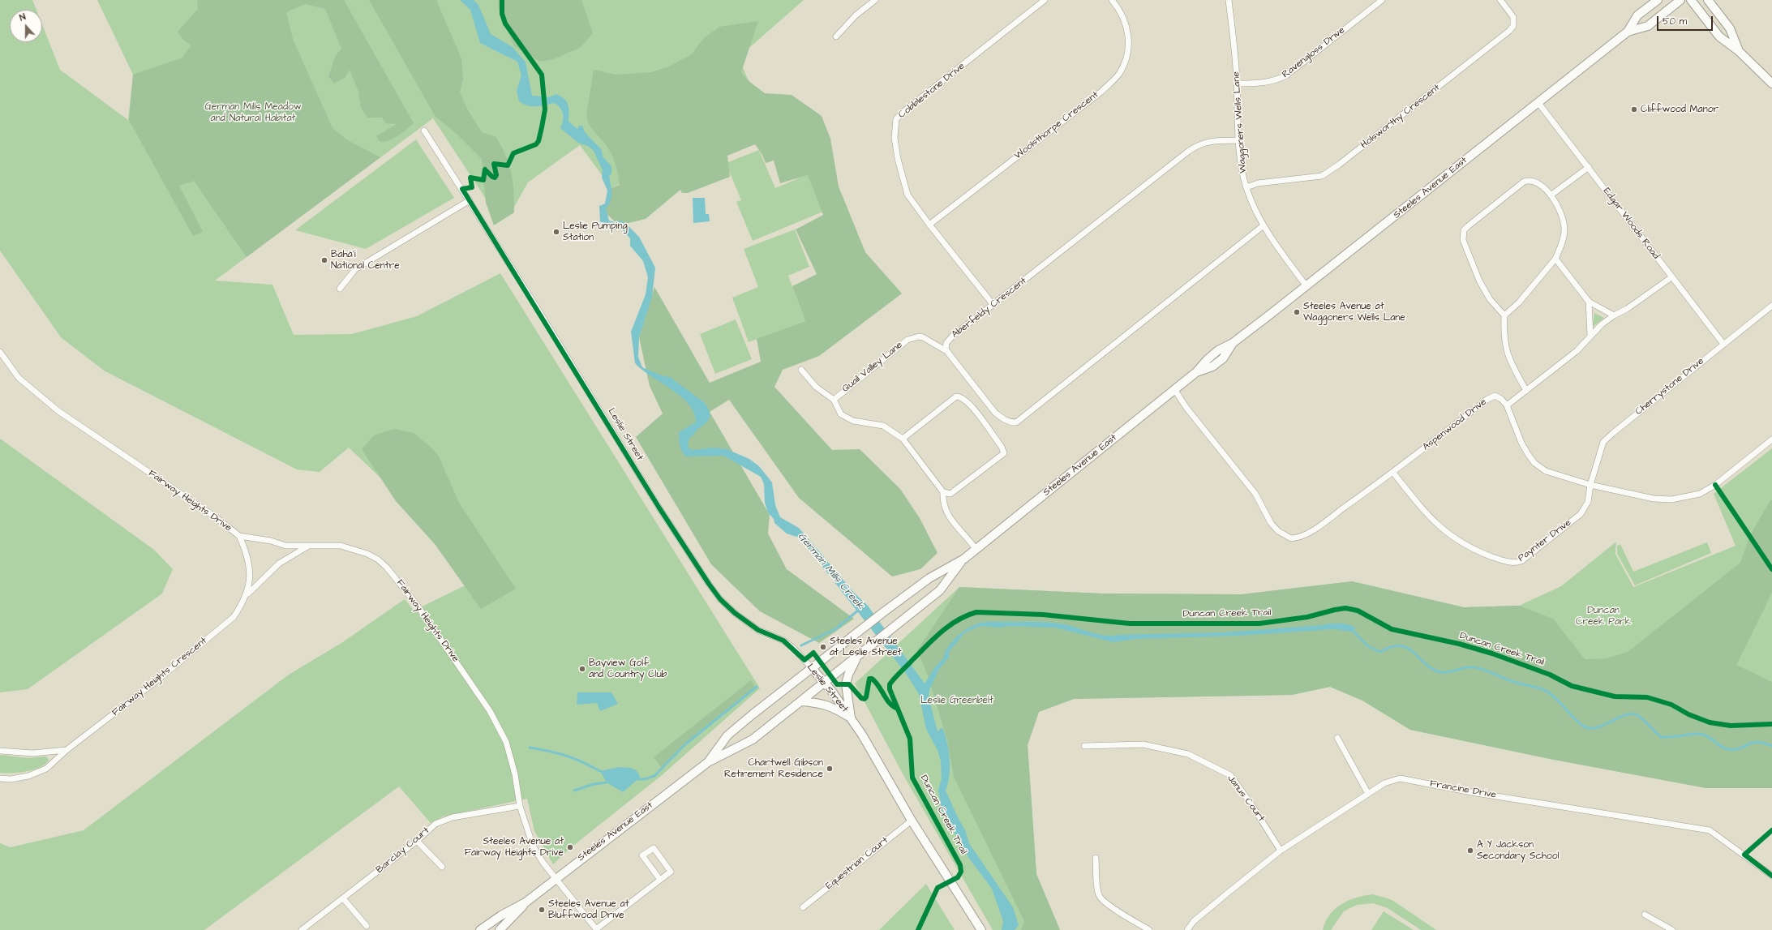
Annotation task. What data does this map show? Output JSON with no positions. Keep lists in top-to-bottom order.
{
  "streets": {
    "main road": ["Steeles Avenue East", "Leslie Street"],
    "street": [
      "Ravengloss Drive",
      "Cobblestone Drive",
      "Holsworthy Crescent",
      "Waggoners Wells Lane",
      "Woolsthorpe Crescent",
      "Edgar Woods Road",
      "Aberfeldy Crescent",
      "Quail Valley Lane",
      "Cherrystone Drive",
      "Aspenwood Drive",
      "Fairway Heights Drive",
      "Paynter Drive",
      "Fairway Heights Crescent",
      "Francine Drive",
      "Janus Court",
      "Barclay Court",
      "Equestrian Court"
    ],
    "cycle path": ["Duncan Creek Trail"]
  },
  "crossings": [
    ["Ravengloss Drive", "Waggoners Wells Lane"],
    ["Cobblestone Drive", "Woolsthorpe Crescent"],
    ["Cobblestone Drive", "Aberfeldy Crescent"],
    ["Holsworthy Crescent", "Waggoners Wells Lane"],
    ["Waggoners Wells Lane", "Steeles Avenue East"],
    ["Waggoners Wells Lane", "Aberfeldy Crescent"],
    ["Steeles Avenue East", "Edgar Woods Road"],
    ["Steeles Avenue East", "Aspenwood Drive"],
    ["Steeles Avenue East", "Leslie Street"],
    ["Steeles Avenue East", "Fairway Heights Drive"],
    ["Edgar Woods Road", "Cherrystone Drive"],
    ["Aberfeldy Crescent", "Quail Valley Lane"],
    ["Cherrystone Drive", "Paynter Drive"],
    ["Aspenwood Drive", "Paynter Drive"],
    ["Leslie Street", "Equestrian Court"],
    ["Fairway Heights Drive", "Fairway Heights Crescent"],
    ["Fairway Heights Drive", "Barclay Court"],
    ["Francine Drive", "Janus Court"]
  ],
  "water": ["German Mills Creek"],
  "parks": ["German Mills Meadow and Natural Habitat", "Duncan Creek Park", "Leslie Greenbelt"],
  "places": [
    "Cliffwood Manor",
    "Leslie Pumping Station",
    "Bahá'í National Centre",
    "Steeles Avenue at Waggoners Wells Lane",
    "Steeles Avenue at Leslie Street",
    "Bayview Golf and Country Club",
    "Chartwell Gibson Retirement Residence",
    "Steeles Avenue at Fairway Heights Drive",
    "A Y Jackson Secondary School",
    "Steeles Avenue at Bluffwood Drive"
  ],
  "scale_bar": "50 m",
  "north": "top"
}
